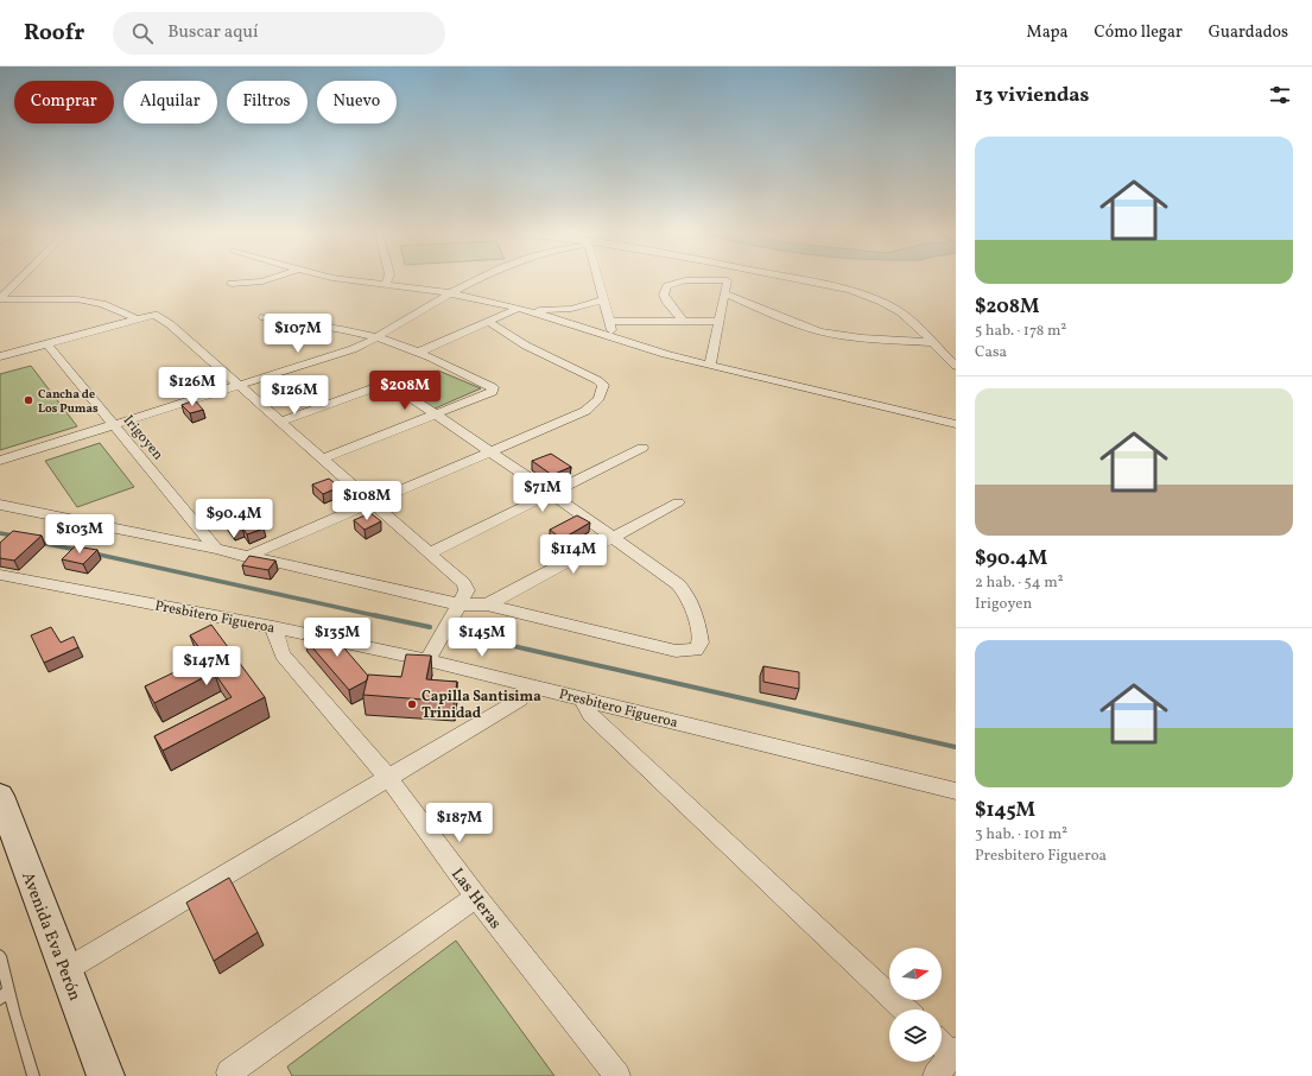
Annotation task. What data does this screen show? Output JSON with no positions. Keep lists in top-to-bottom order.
{
  "streets": {
    "main road": ["Avenida Eva Perón"],
    "street": ["Irigoyen", "Presbitero Figueroa", "Las Heras"]
  },
  "crossings": [
    ["Presbitero Figueroa", "Las Heras"]
  ],
  "places": ["Cancha de Los Pumas", "Capilla Santisima Trinidad"],
  "north": "right",
  "page": {
    "header": "Roofr",
    "search": "Buscar aquí",
    "nav": ["Mapa", "Cómo llegar", "Guardados"],
    "heading": "13 viviendas",
    "chip": [
      "Comprar",
      "Alquilar",
      "Filtros",
      "Nuevo"
    ],
    "list": [
      {
        "name": "$208M",
        "note": "5 hab. · 178 m² · Casa"
      },
      {
        "name": "$90.4M",
        "note": "2 hab. · 54 m² · Irigoyen"
      },
      {
        "name": "$145M",
        "note": "3 hab. · 101 m² · Presbitero Figueroa"
      }
    ],
    "price": [
      "$107M",
      "$126M",
      "$208M",
      "$126M",
      "$71M",
      "$108M",
      "$90.4M",
      "$103M",
      "$114M",
      "$135M",
      "$145M",
      "$147M",
      "$187M"
    ]
  }
}
